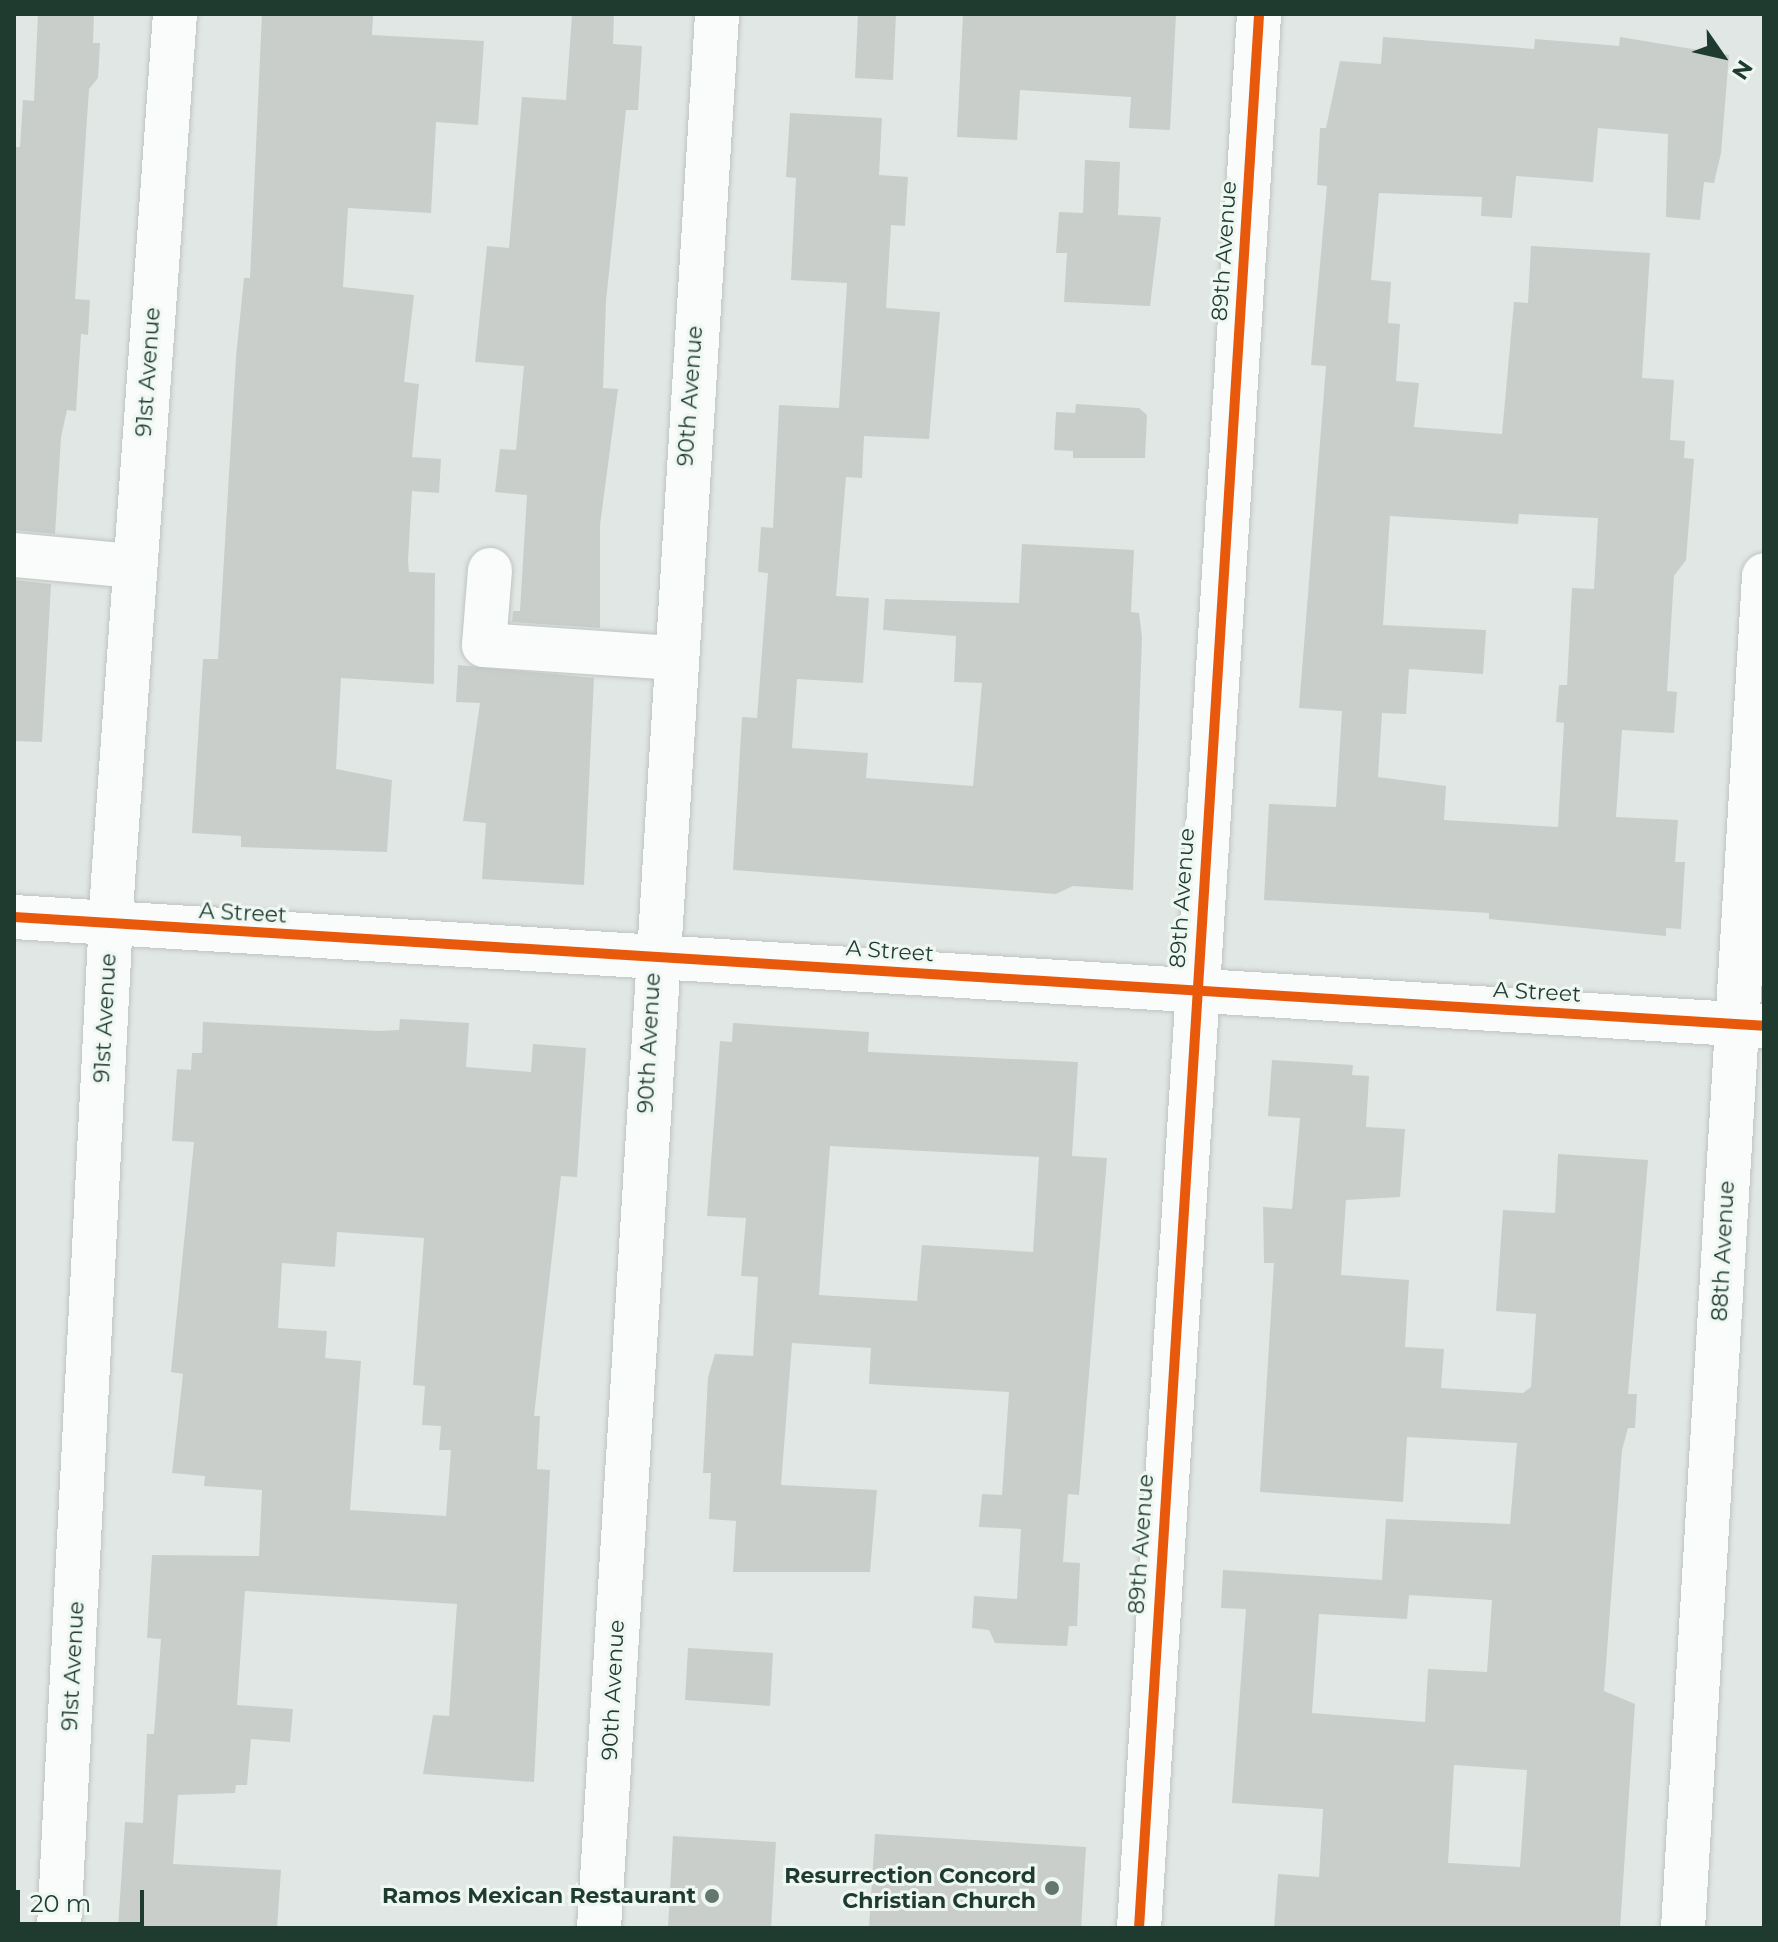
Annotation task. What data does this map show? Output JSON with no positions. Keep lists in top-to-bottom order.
{
  "streets": {
    "street": [
      "89th Avenue",
      "91st Avenue",
      "90th Avenue",
      "A Street",
      "88th Avenue"
    ]
  },
  "crossings": [
    ["89th Avenue", "A Street"],
    ["91st Avenue", "A Street"],
    ["90th Avenue", "A Street"],
    ["A Street", "88th Avenue"]
  ],
  "places": ["Resurrection Concord Christian Church", "Ramos Mexican Restaurant"],
  "scale_bar": "20 m",
  "north": "bottom right"
}
